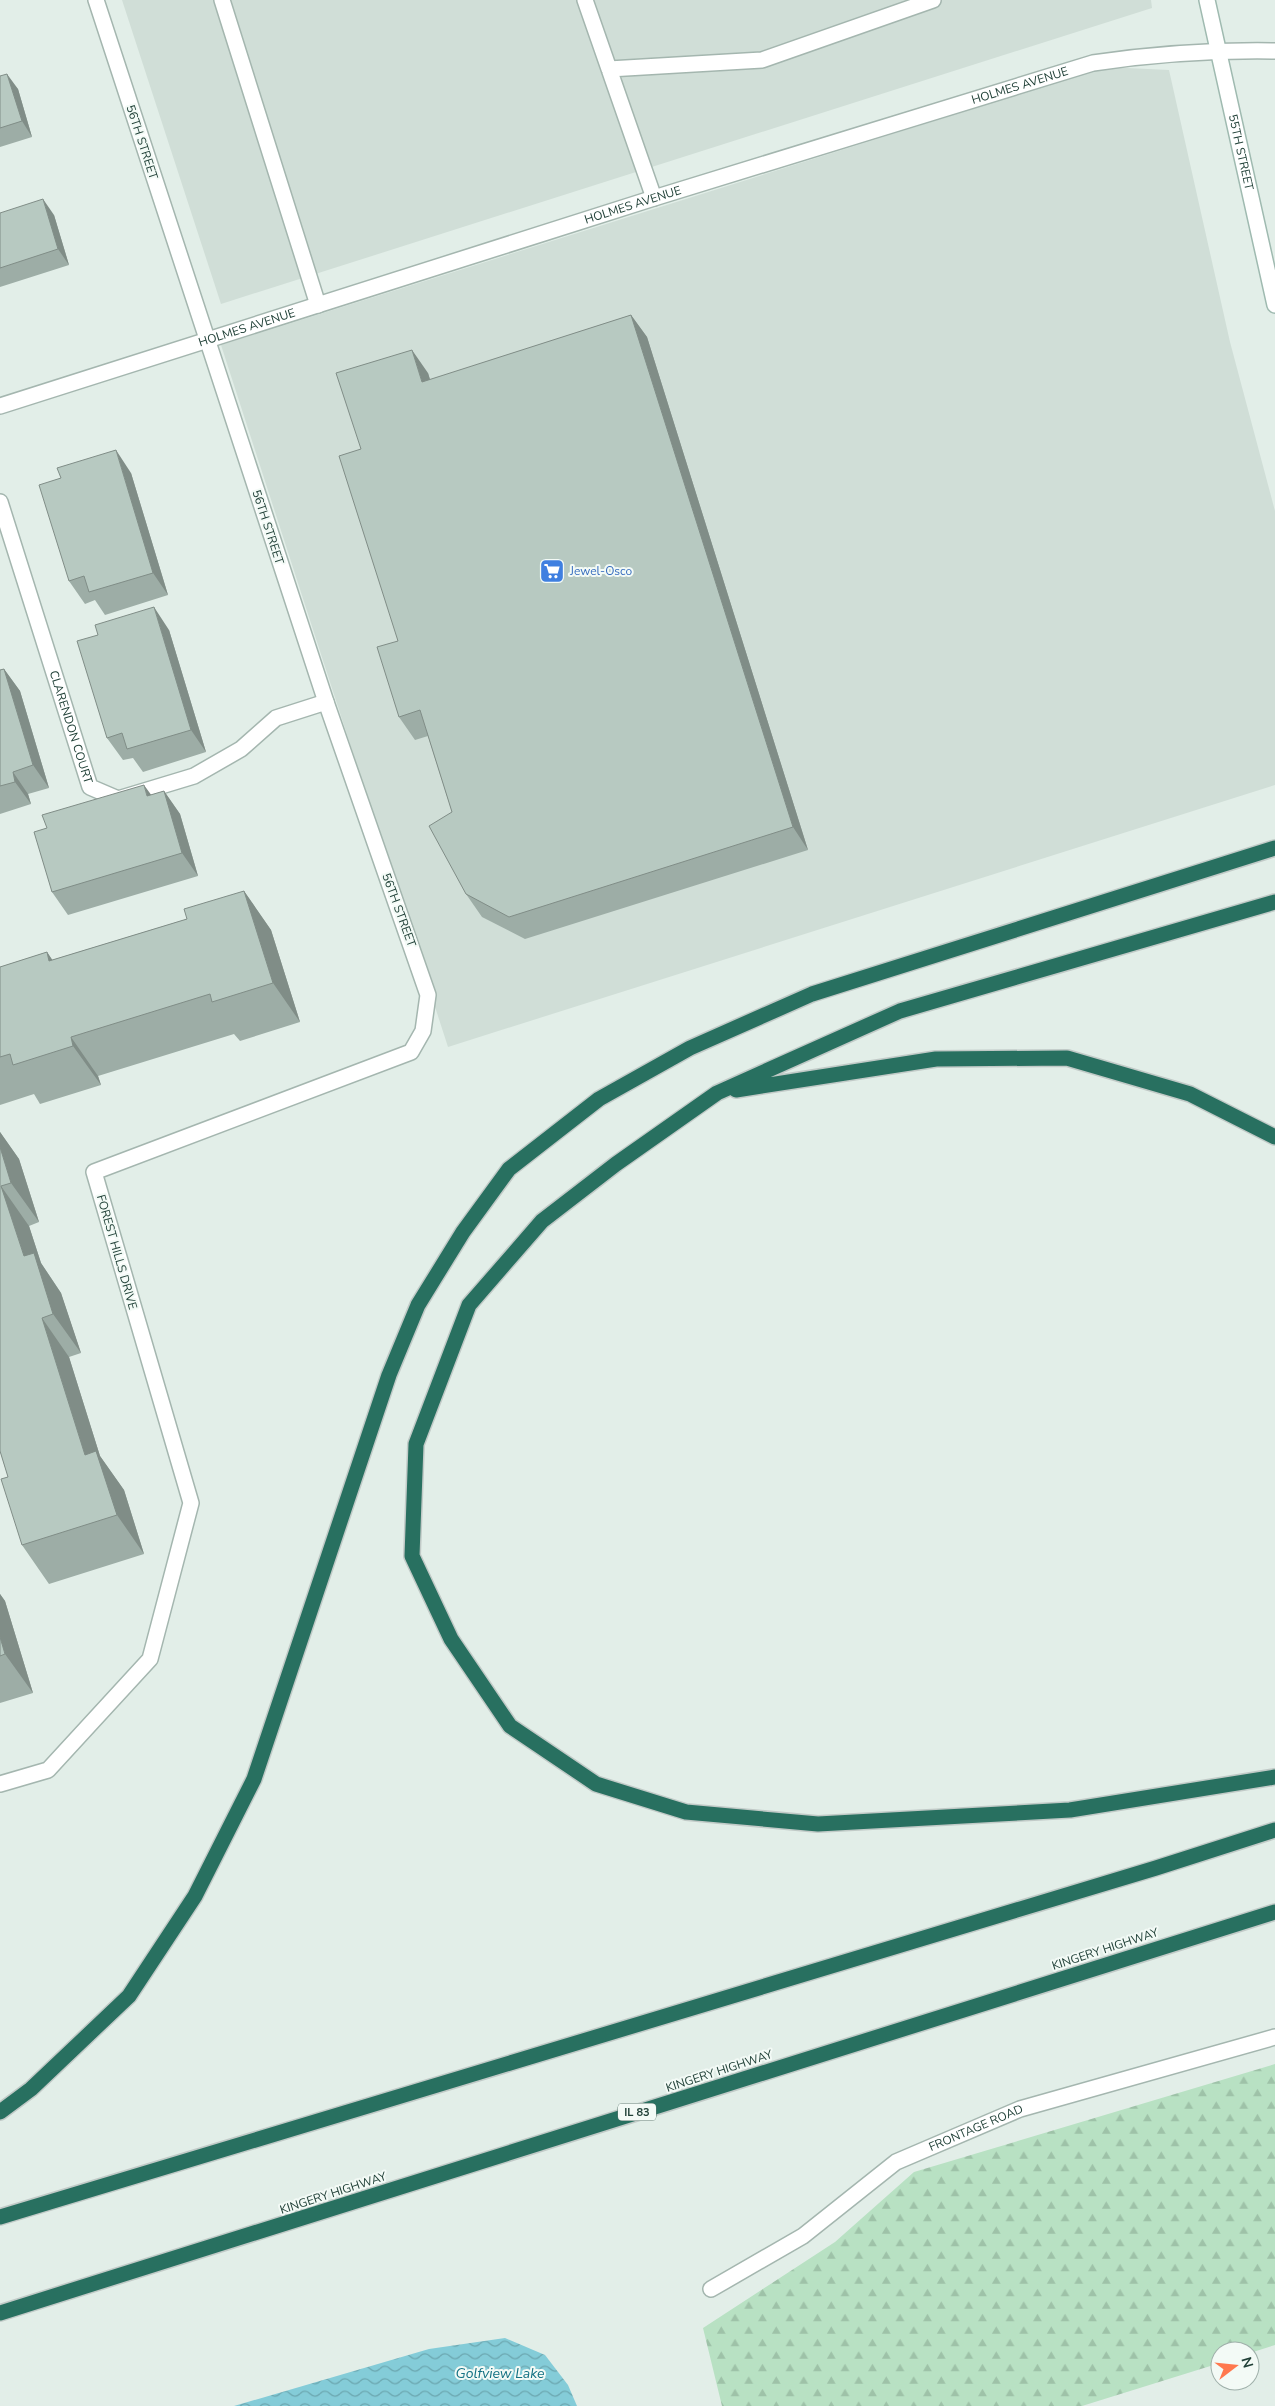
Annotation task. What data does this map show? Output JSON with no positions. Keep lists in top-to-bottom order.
{
  "streets": {
    "highway": ["KINGERY HIGHWAY", "IL 83"],
    "street": [
      "HOLMES AVENUE",
      "56TH STREET",
      "55TH STREET",
      "CLARENDON COURT",
      "FOREST HILLS DRIVE",
      "FRONTAGE ROAD"
    ]
  },
  "crossings": [
    ["HOLMES AVENUE", "56TH STREET"],
    ["HOLMES AVENUE", "55TH STREET"],
    ["56TH STREET", "CLARENDON COURT"],
    ["56TH STREET", "FOREST HILLS DRIVE"]
  ],
  "water": ["Golfview Lake"],
  "places": {
    "supermarket": ["Jewel-Osco"]
  },
  "north": "right"
}
